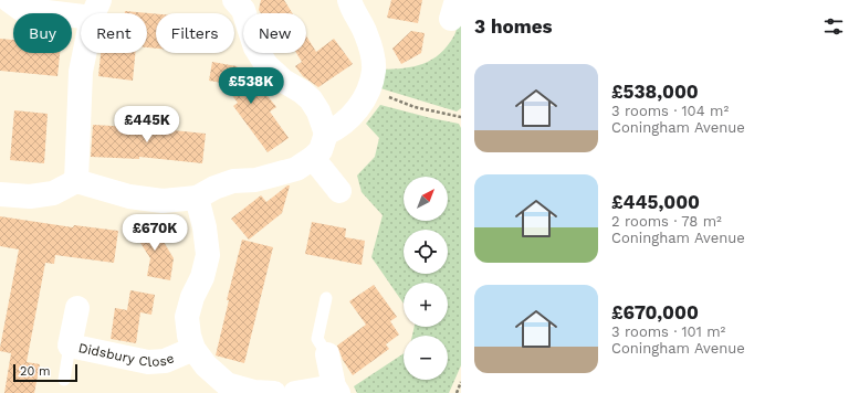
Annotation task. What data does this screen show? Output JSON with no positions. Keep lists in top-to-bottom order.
{
  "streets": {
    "street": ["Didsbury Close"]
  },
  "scale_bar": "20 m",
  "north": "top right",
  "page": {
    "heading": "3 homes",
    "chip": [
      "Buy",
      "Rent",
      "Filters",
      "New"
    ],
    "list": [
      {
        "name": "£538,000",
        "note": "3 rooms · 104 m² · Coningham Avenue"
      },
      {
        "name": "£445,000",
        "note": "2 rooms · 78 m² · Coningham Avenue"
      },
      {
        "name": "£670,000",
        "note": "3 rooms · 101 m² · Coningham Avenue"
      }
    ],
    "price": ["£538K", "£445K", "£670K"],
    "map_buttons": ["+", "−"],
    "scale": "20 m"
  }
}
